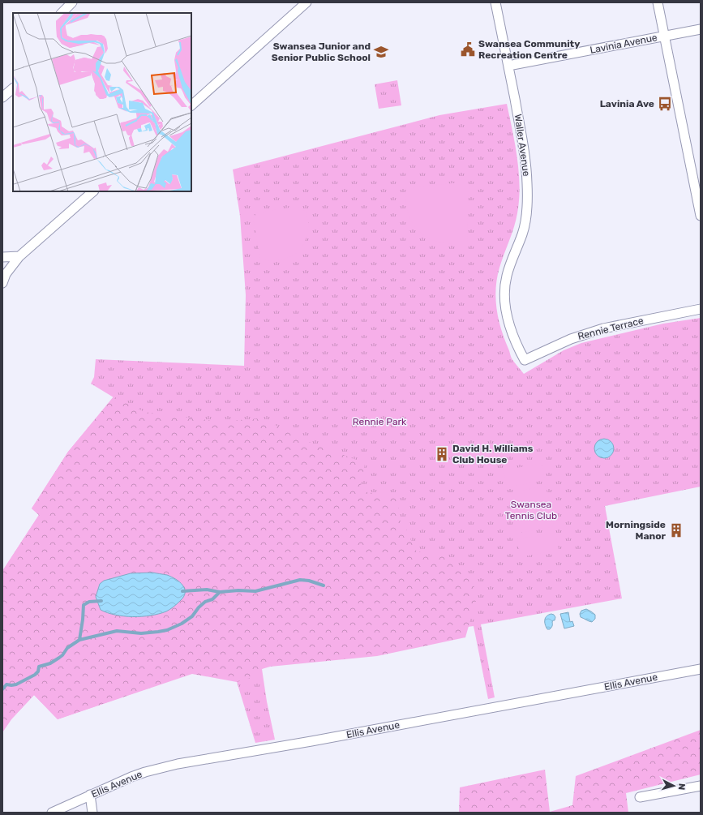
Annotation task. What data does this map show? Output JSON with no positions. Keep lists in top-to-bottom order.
{
  "streets": {
    "street": [
      "Lavinia Avenue",
      "Waller Avenue",
      "Rennie Terrace",
      "Ellis Avenue"
    ]
  },
  "crossings": [
    ["Lavinia Avenue", "Waller Avenue"],
    ["Waller Avenue", "Rennie Terrace"]
  ],
  "parks": ["Rennie Park", "Swansea Tennis Club"],
  "places": {
    "public building": ["Swansea Community Recreation Centre"],
    "school or university": ["Swansea Junior and Senior Public School"],
    "bus stop": ["Lavinia Ave"],
    "building": ["David H. Williams Club House", "Morningside Manor"]
  },
  "north": "right"
}
